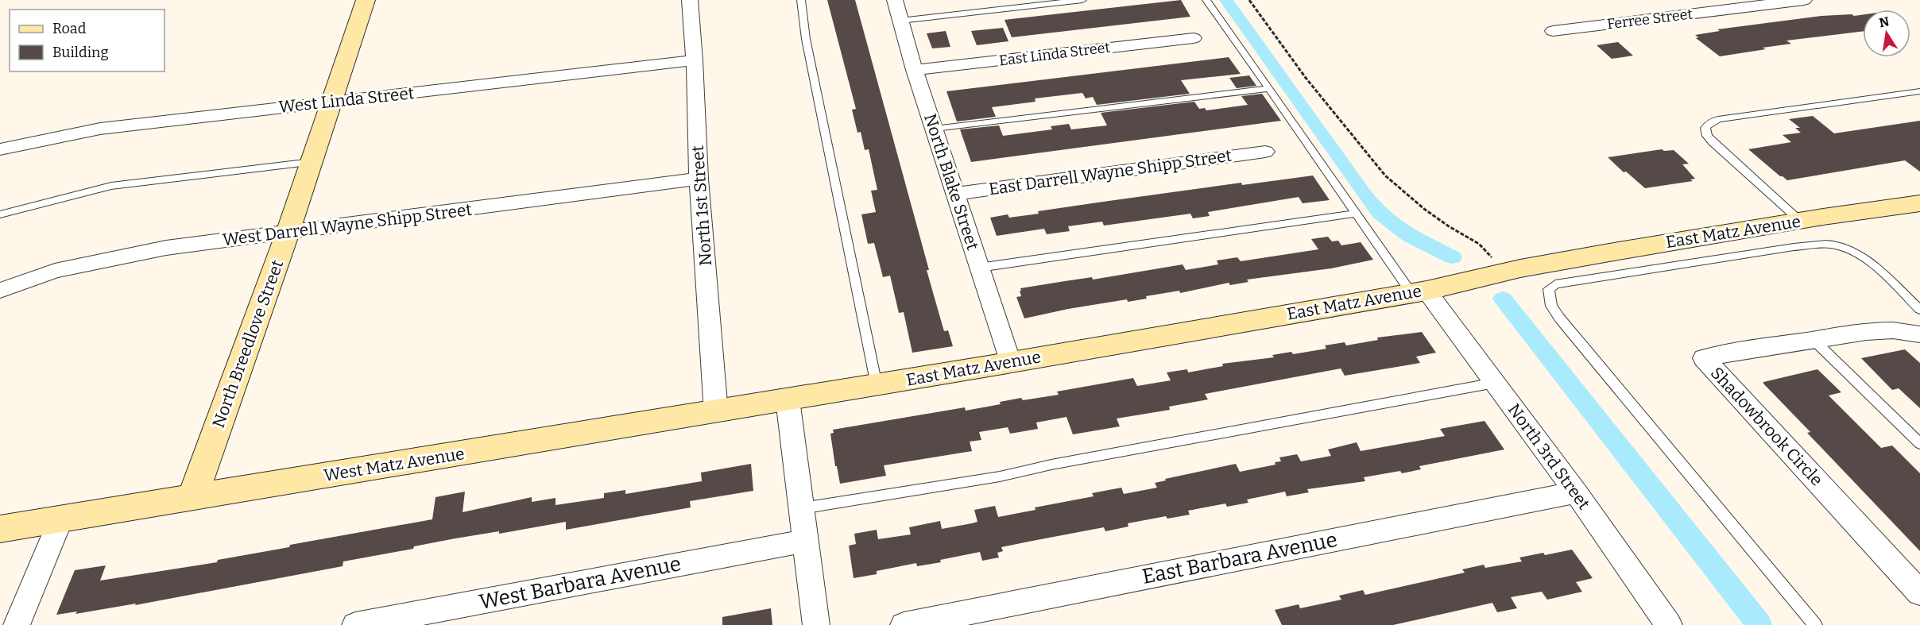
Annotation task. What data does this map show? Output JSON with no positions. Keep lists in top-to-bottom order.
{
  "streets": {
    "street": [
      "Ferree Street",
      "East Linda Street",
      "West Linda Street",
      "East Darrell Wayne Shipp Street",
      "North Blake Street",
      "North 1st Street",
      "West Darrell Wayne Shipp Street",
      "East Matz Avenue",
      "North Breedlove Street",
      "Shadowbrook Circle",
      "North 3rd Street",
      "West Matz Avenue",
      "East Barbara Avenue",
      "West Barbara Avenue"
    ]
  },
  "crossings": [
    ["East Linda Street", "North Blake Street"],
    ["West Linda Street", "North 1st Street"],
    ["West Linda Street", "North Breedlove Street"],
    ["East Darrell Wayne Shipp Street", "North Blake Street"],
    ["North Blake Street", "East Matz Avenue"],
    ["North 1st Street", "West Darrell Wayne Shipp Street"],
    ["North 1st Street", "West Matz Avenue"],
    ["West Darrell Wayne Shipp Street", "North Breedlove Street"],
    ["East Matz Avenue", "North 3rd Street"],
    ["East Matz Avenue", "West Matz Avenue"],
    ["North Breedlove Street", "West Matz Avenue"],
    ["North 3rd Street", "East Barbara Avenue"]
  ],
  "legend": ["Road", "Building"],
  "north": "top"
}
